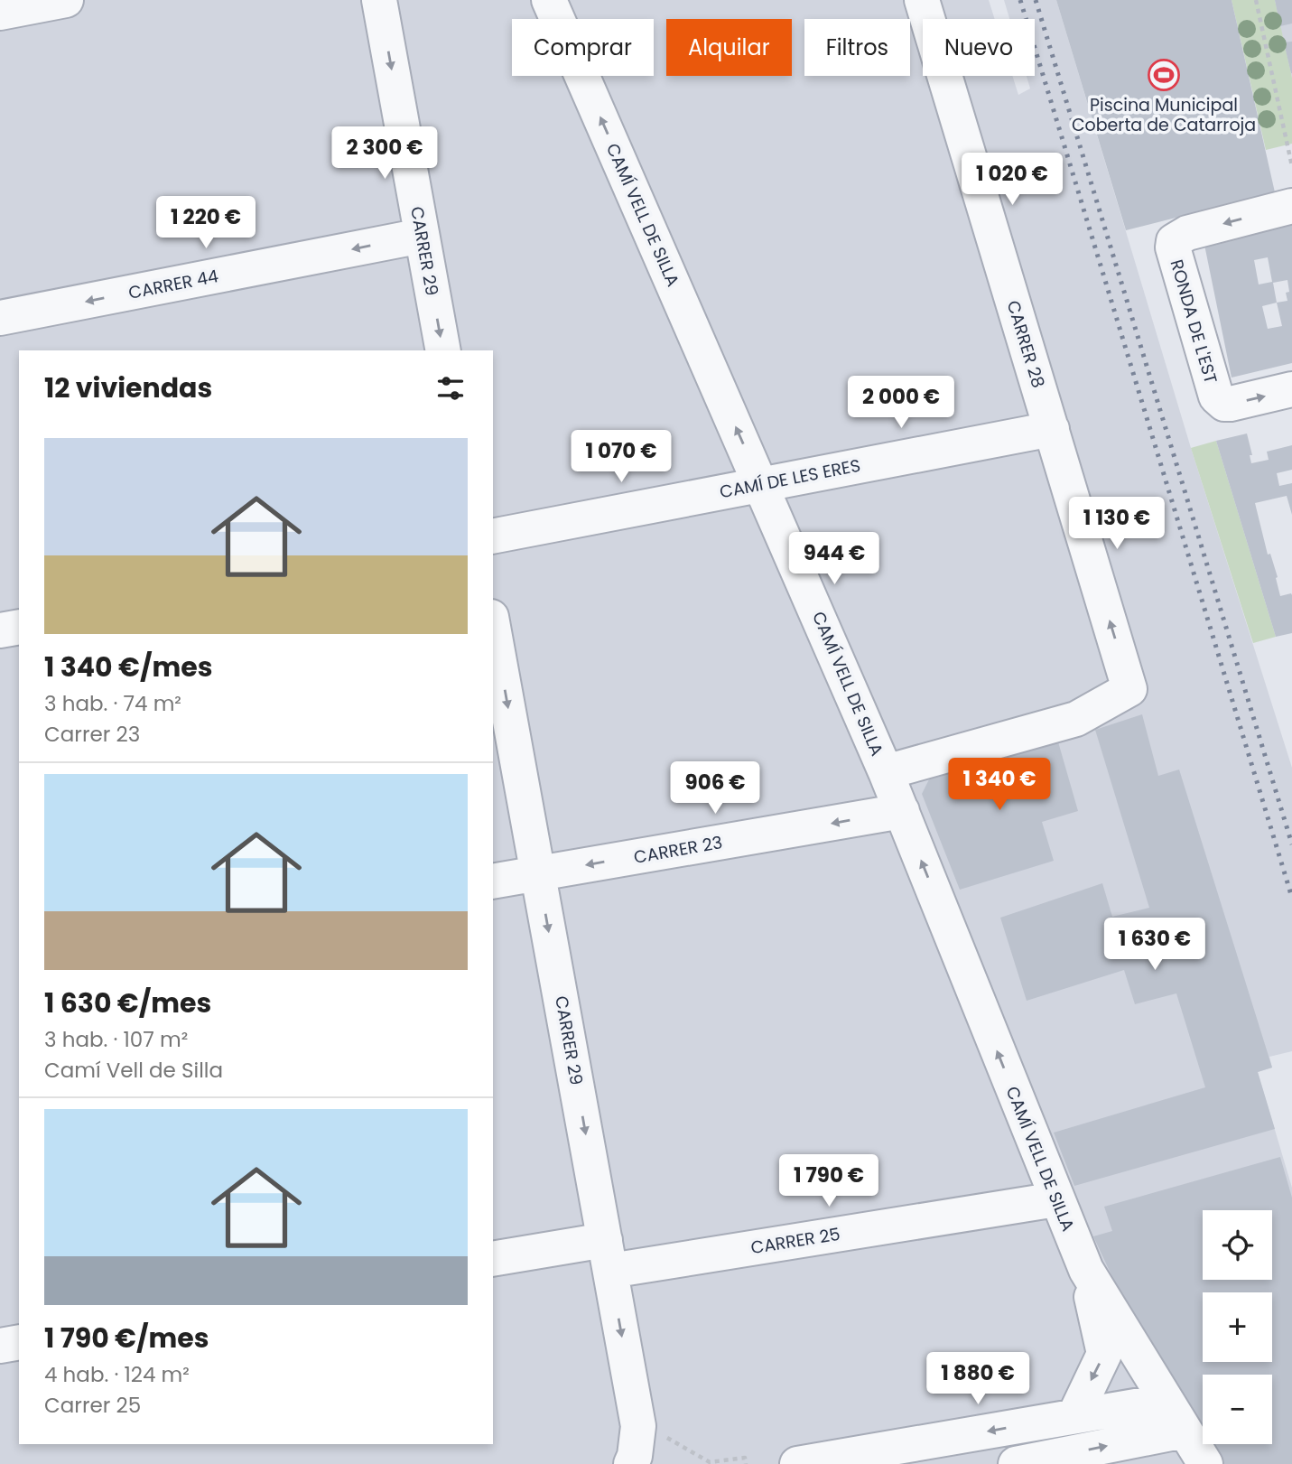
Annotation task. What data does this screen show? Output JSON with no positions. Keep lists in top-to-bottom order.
{
  "streets": {
    "street": [
      "CAMÍ VELL DE SILLA",
      "CARRER 29",
      "CARRER 44",
      "RONDA DE L'EST",
      "CARRER 28",
      "CAMÍ DE LES ERES",
      "CARRER 23",
      "CARRER 25"
    ]
  },
  "crossings": [
    ["CAMÍ VELL DE SILLA", "CARRER 28"],
    ["CAMÍ VELL DE SILLA", "CAMÍ DE LES ERES"],
    ["CAMÍ VELL DE SILLA", "CARRER 23"],
    ["CAMÍ VELL DE SILLA", "CARRER 25"],
    ["CARRER 29", "CARRER 44"],
    ["CARRER 29", "CARRER 23"],
    ["CARRER 29", "CARRER 25"],
    ["CARRER 28", "CAMÍ DE LES ERES"]
  ],
  "one_way": ["CARRER 29", "CARRER 44", "CARRER 23"],
  "places": {
    "sports": ["Piscina Municipal Coberta de Catarroja"]
  },
  "page": {
    "chip": [
      "Comprar",
      "Alquilar",
      "Filtros",
      "Nuevo"
    ],
    "price": [
      "2 300 €",
      "1 020 €",
      "1 220 €",
      "2 000 €",
      "1 070 €",
      "1 130 €",
      "944 €",
      "1 340 €",
      "906 €",
      "1 630 €",
      "1 790 €",
      "1 880 €"
    ],
    "heading": "12 viviendas",
    "list": [
      {
        "name": "1 340 €/mes",
        "note": "3 hab. · 74 m² · Carrer 23"
      },
      {
        "name": "1 630 €/mes",
        "note": "3 hab. · 107 m² · Camí Vell de Silla"
      },
      {
        "name": "1 790 €/mes",
        "note": "4 hab. · 124 m² · Carrer 25"
      }
    ],
    "map_buttons": ["+", "−"]
  }
}
